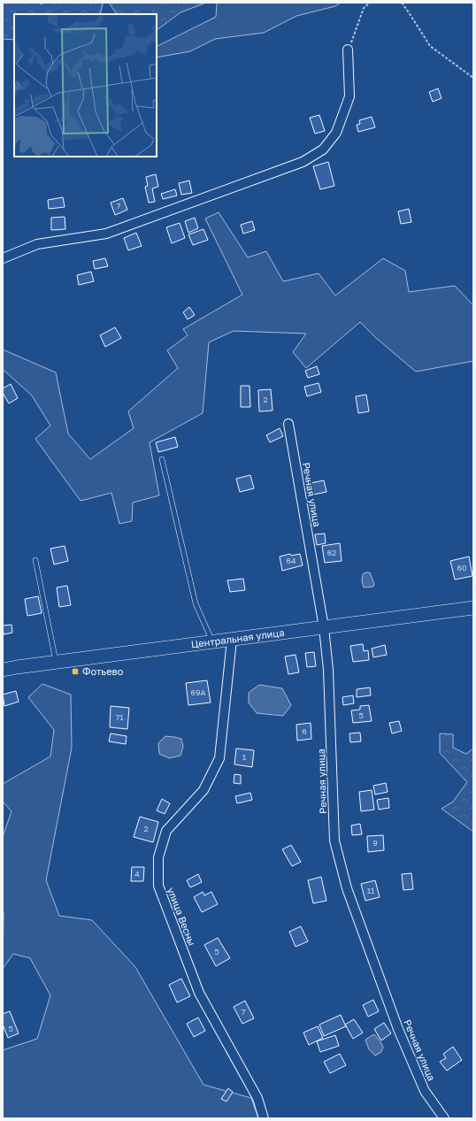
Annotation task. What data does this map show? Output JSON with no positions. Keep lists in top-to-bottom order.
{
  "streets": {
    "main road": ["Центральная улица"],
    "street": ["Речная улица", "улица Весны"]
  },
  "crossings": [
    ["Речная улица", "Центральная улица"],
    ["Центральная улица", "улица Весны"]
  ],
  "places": {
    "transit": ["Фотьево"]
  },
  "house_numbers": [
    "7",
    "2",
    "62",
    "64",
    "60",
    "69А",
    "5",
    "71",
    "6",
    "1",
    "2",
    "9",
    "4",
    "11",
    "5",
    "7",
    "5"
  ]
}
